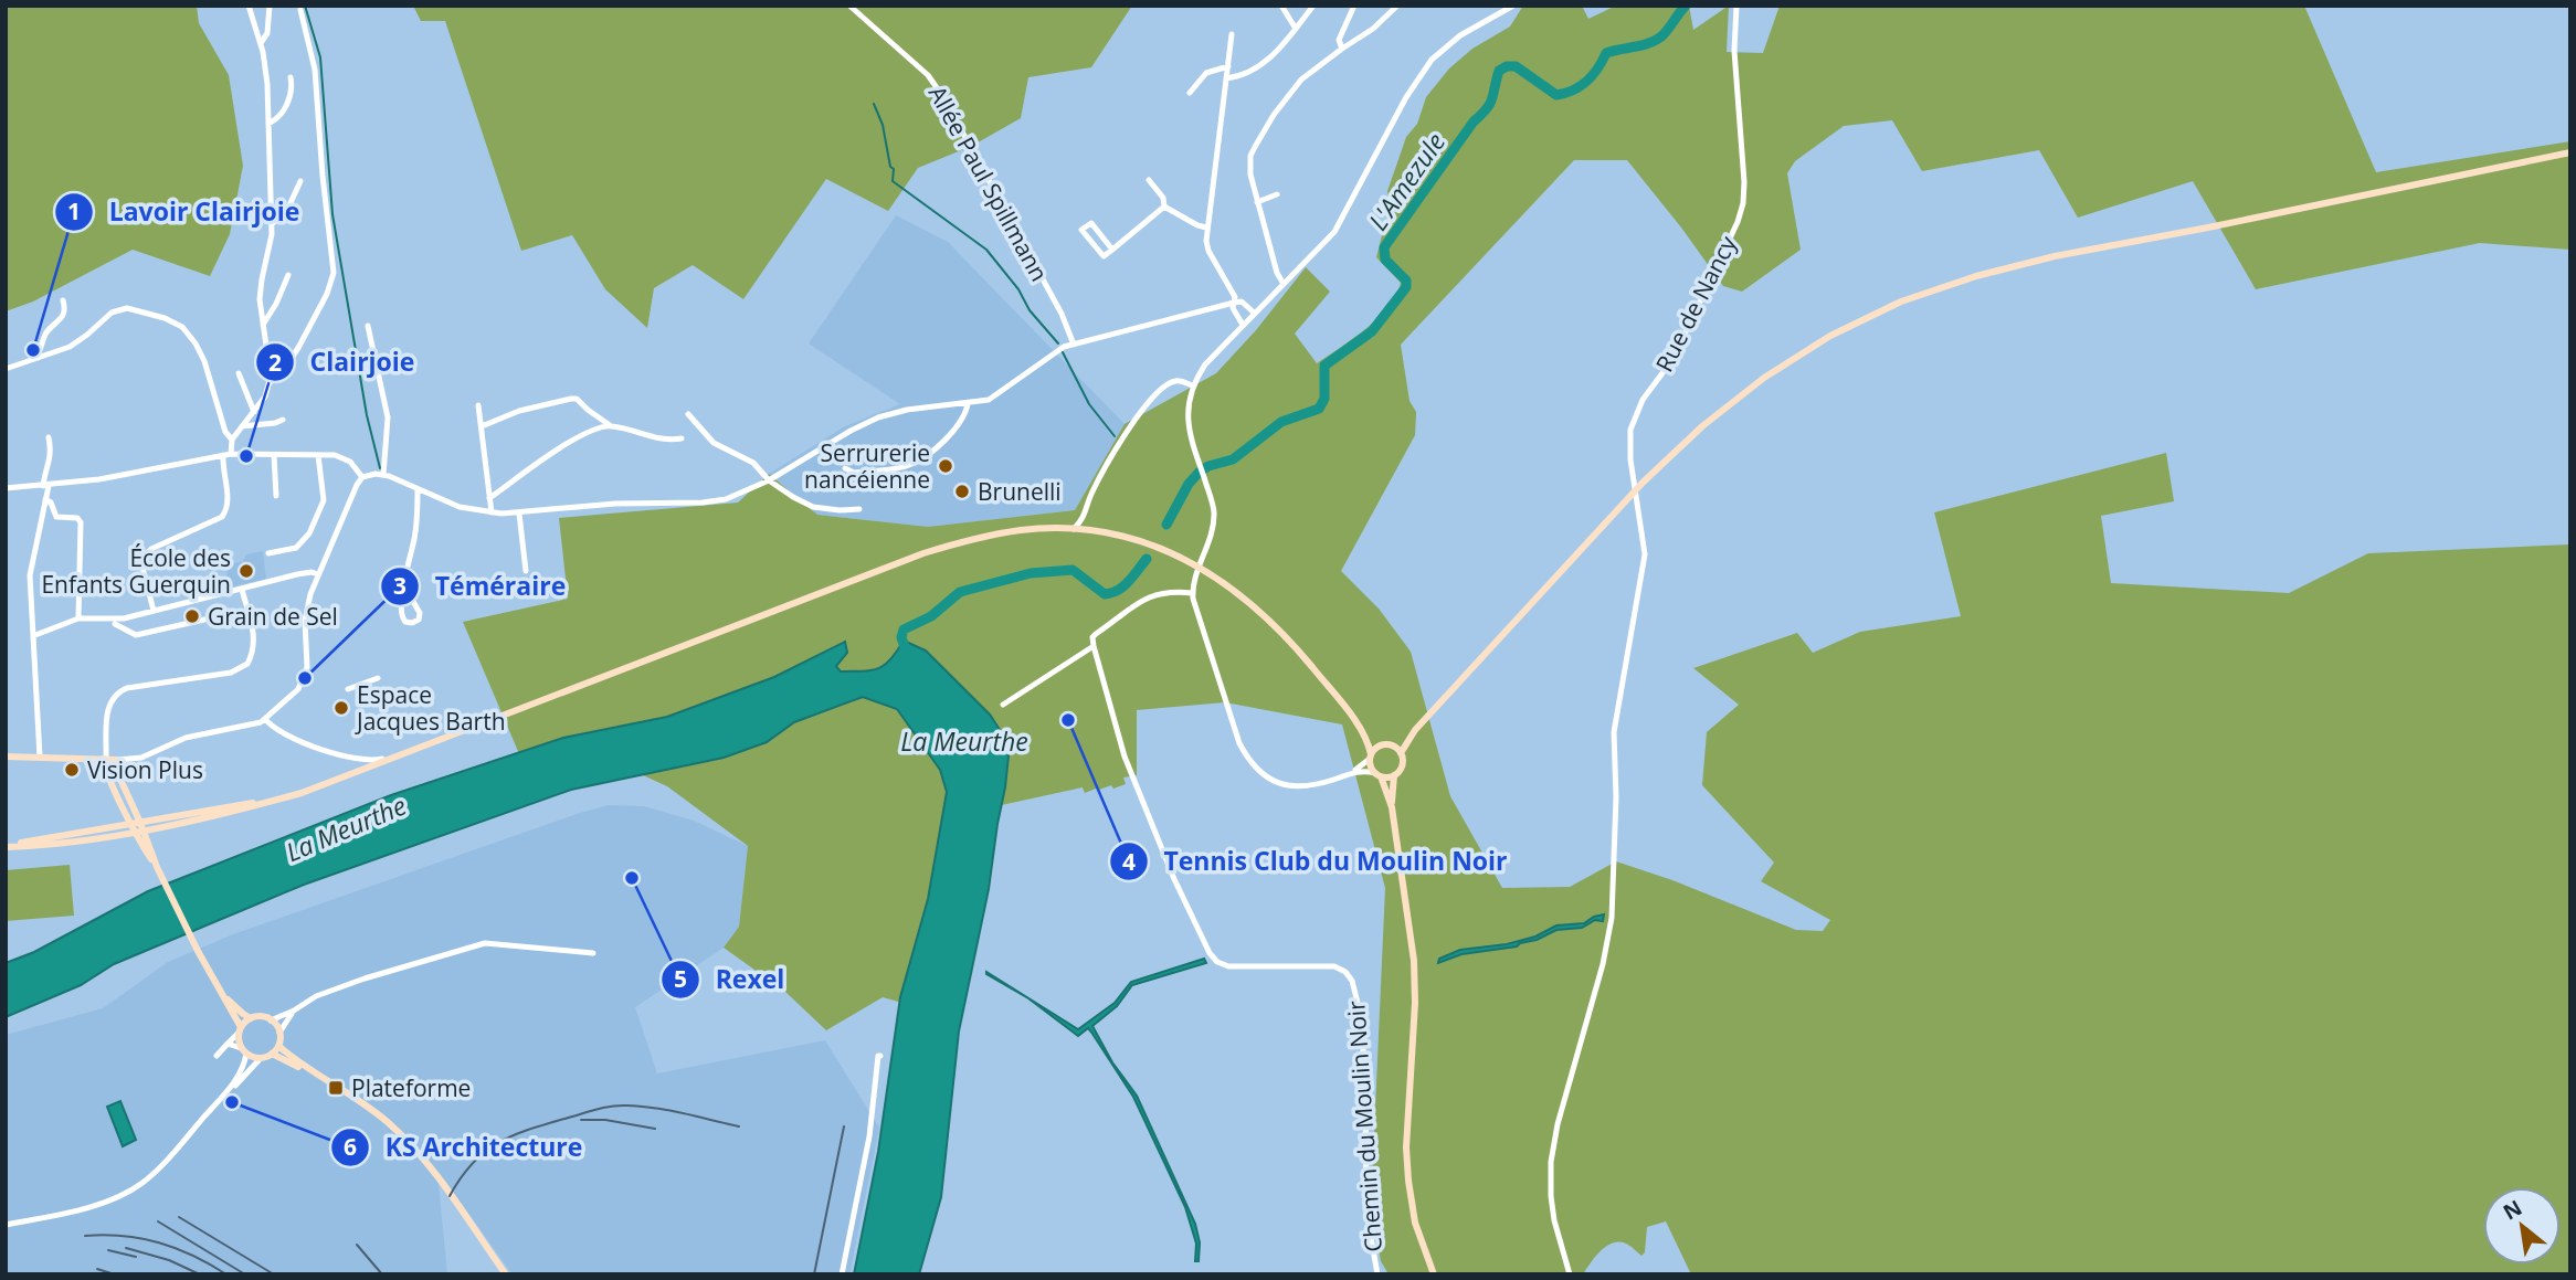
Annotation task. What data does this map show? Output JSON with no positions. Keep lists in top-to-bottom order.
{
  "streets": {
    "street": ["Allée Paul Spillmann", "Rue de Nancy", "Chemin du Moulin Noir"]
  },
  "water": ["L'Amezule", "La Meurthe"],
  "places": {
    "other": [
      "Lavoir Clairjoie",
      "Clairjoie",
      "Serrurerie nancéienne",
      "Brunelli",
      "École des Enfants Guerquin",
      "Grain de Sel",
      "Téméraire",
      "Espace Jacques Barth",
      "Tennis Club du Moulin Noir",
      "Vision Plus",
      "Rexel",
      "KS Architecture"
    ],
    "transit": ["Plateforme"]
  },
  "north": "top left"
}
